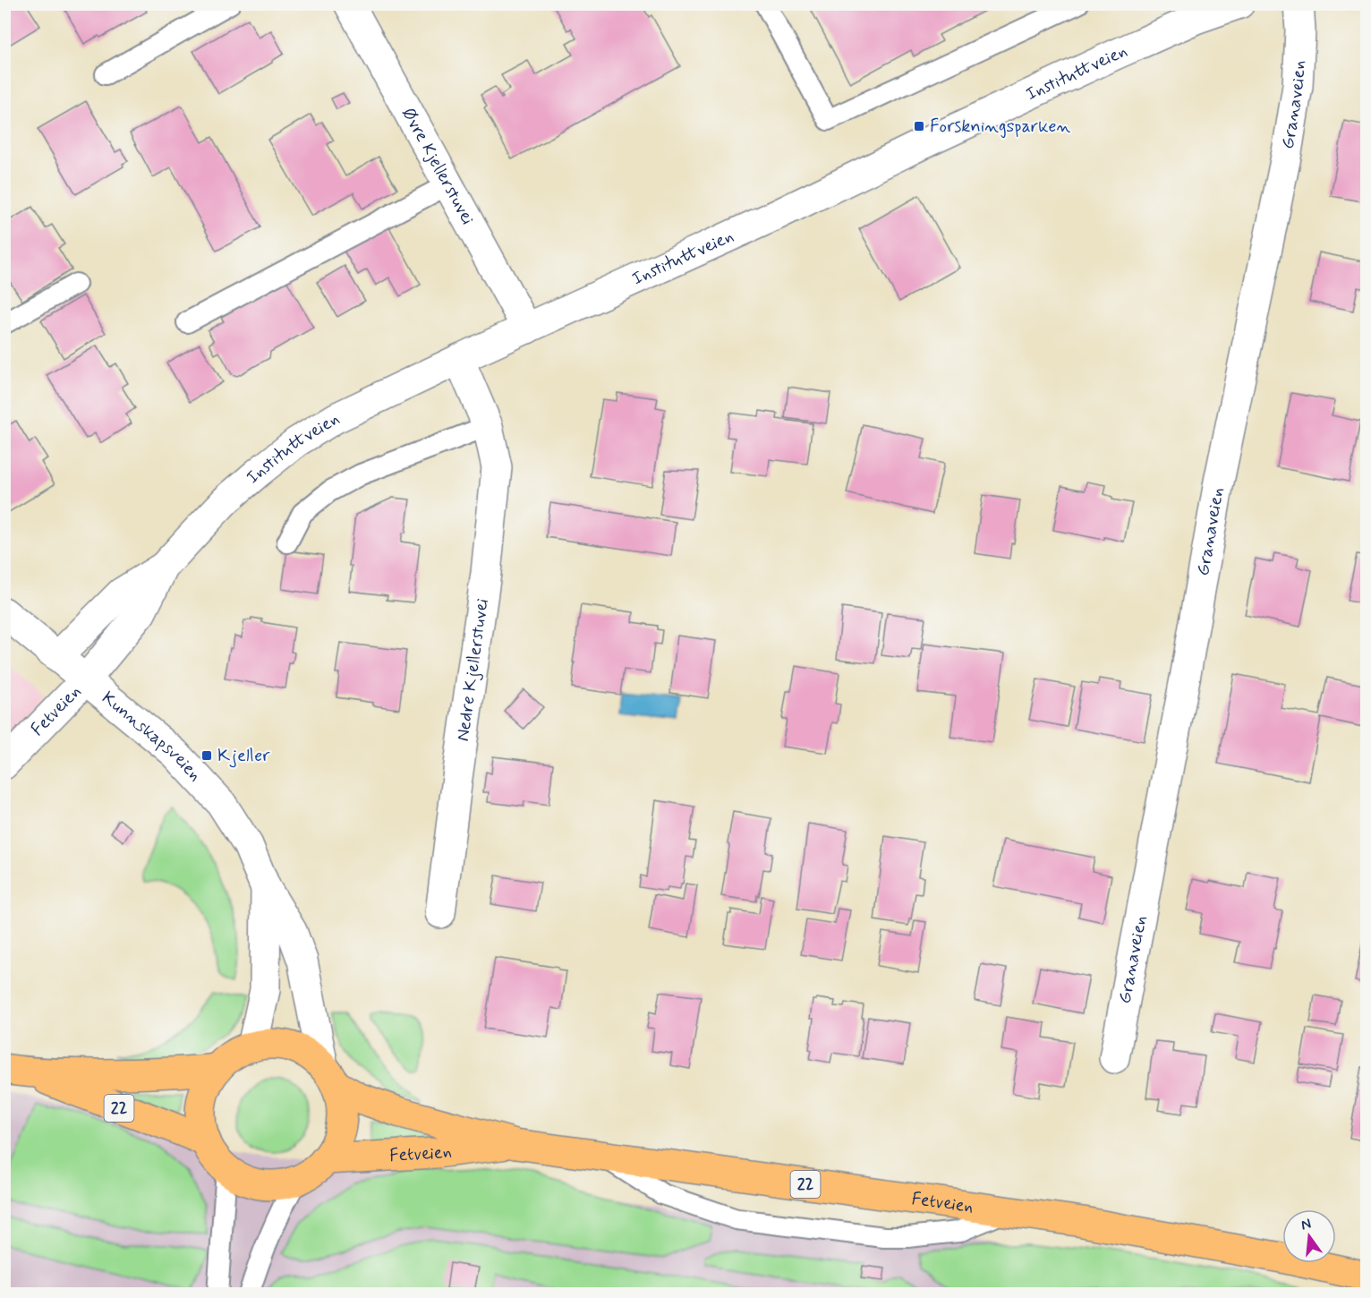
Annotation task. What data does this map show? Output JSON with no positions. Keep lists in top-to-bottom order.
{
  "streets": {
    "highway": ["Fetveien", "22"],
    "street": [
      "Instituttveien",
      "Granaveien",
      "Øvre Kjellerstuvei",
      "Nedre Kjellerstuvei",
      "Kunnskapsveien"
    ]
  },
  "crossings": [
    ["Instituttveien", "Øvre Kjellerstuvei"],
    ["Instituttveien", "Nedre Kjellerstuvei"],
    ["Instituttveien", "Fetveien"],
    ["Instituttveien", "Kunnskapsveien"],
    ["Fetveien", "Kunnskapsveien"],
    ["Fetveien", "22"],
    ["Kunnskapsveien", "22"]
  ],
  "places": {
    "transit": ["Forskningsparken", "Kjeller"]
  },
  "north": "top"
}
